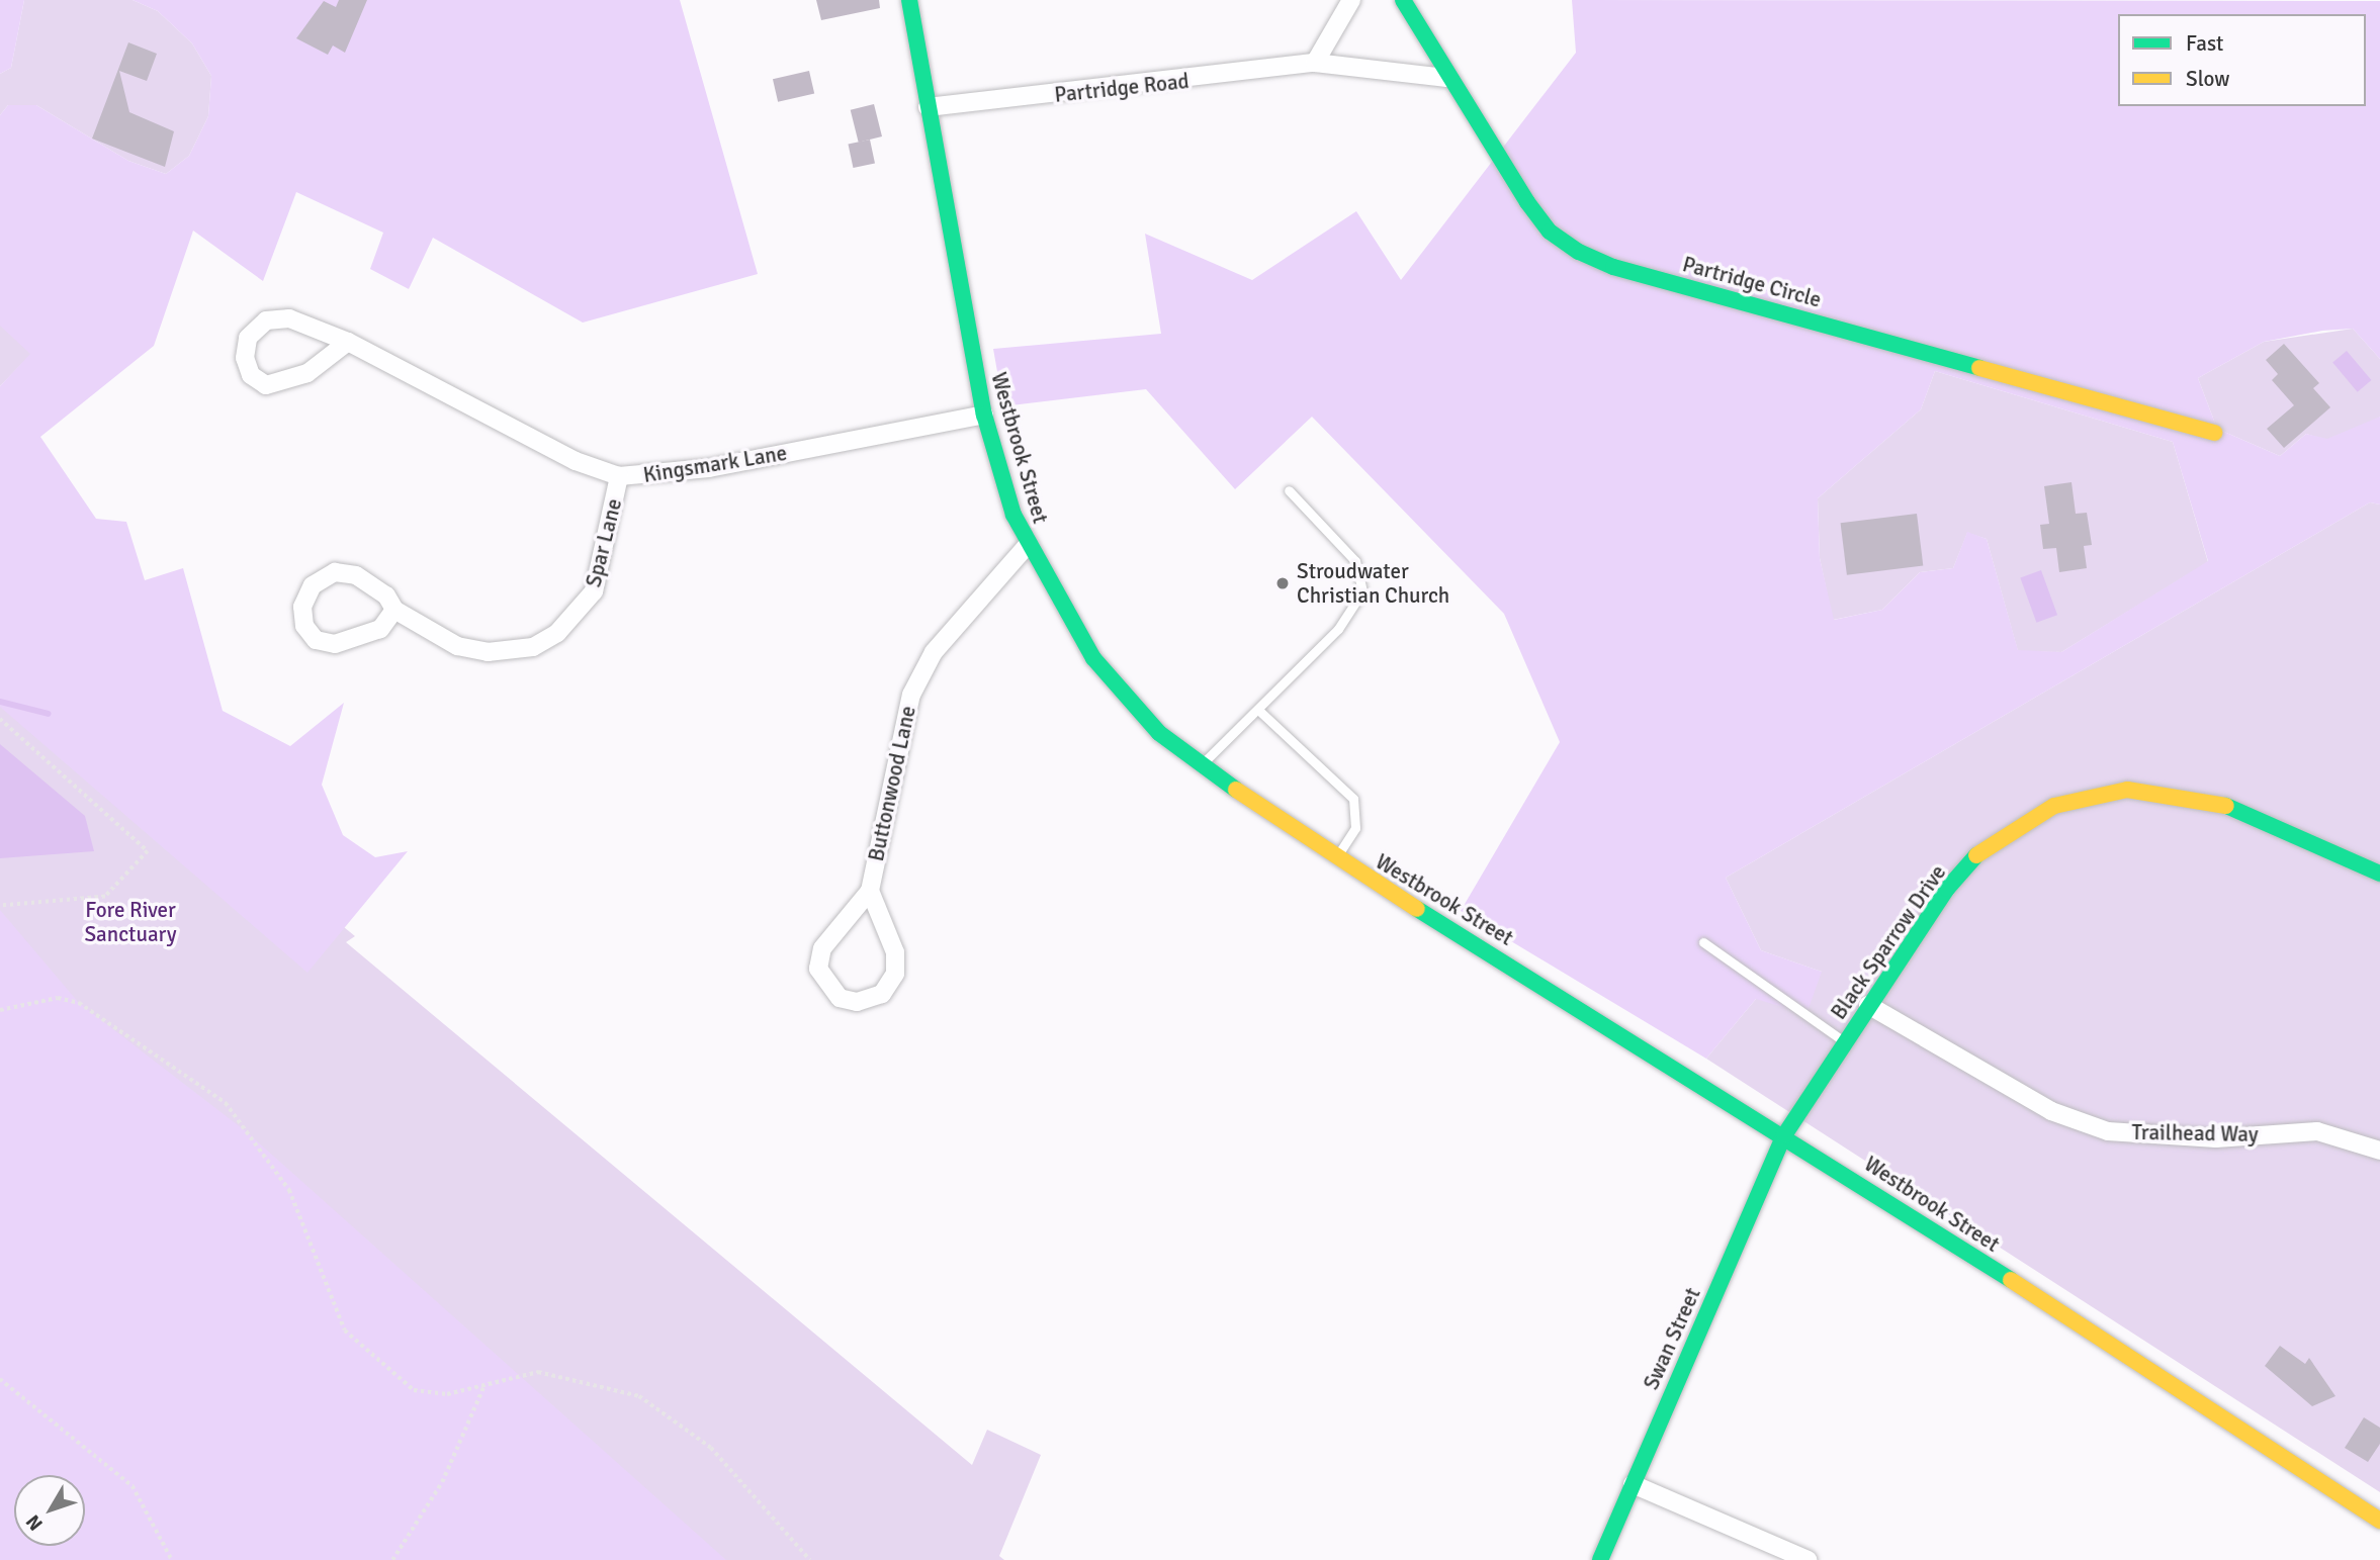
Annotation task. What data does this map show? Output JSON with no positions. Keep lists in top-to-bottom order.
{
  "streets": {
    "main road": [
      "Partridge Circle",
      "Westbrook Street",
      "Black Sparrow Drive",
      "Swan Street"
    ],
    "street": [
      "Partridge Road",
      "Kingsmark Lane",
      "Spar Lane",
      "Buttonwood Lane",
      "Trailhead Way"
    ]
  },
  "crossings": [
    ["Partridge Road", "Partridge Circle"],
    ["Partridge Road", "Westbrook Street"],
    ["Westbrook Street", "Kingsmark Lane"],
    ["Westbrook Street", "Buttonwood Lane"],
    ["Westbrook Street", "Black Sparrow Drive"],
    ["Westbrook Street", "Swan Street"],
    ["Kingsmark Lane", "Spar Lane"],
    ["Black Sparrow Drive", "Trailhead Way"],
    ["Black Sparrow Drive", "Swan Street"]
  ],
  "parks": ["Fore River Sanctuary"],
  "places": ["Stroudwater Christian Church"],
  "legend": ["Fast", "Slow"],
  "north": "bottom left"
}
